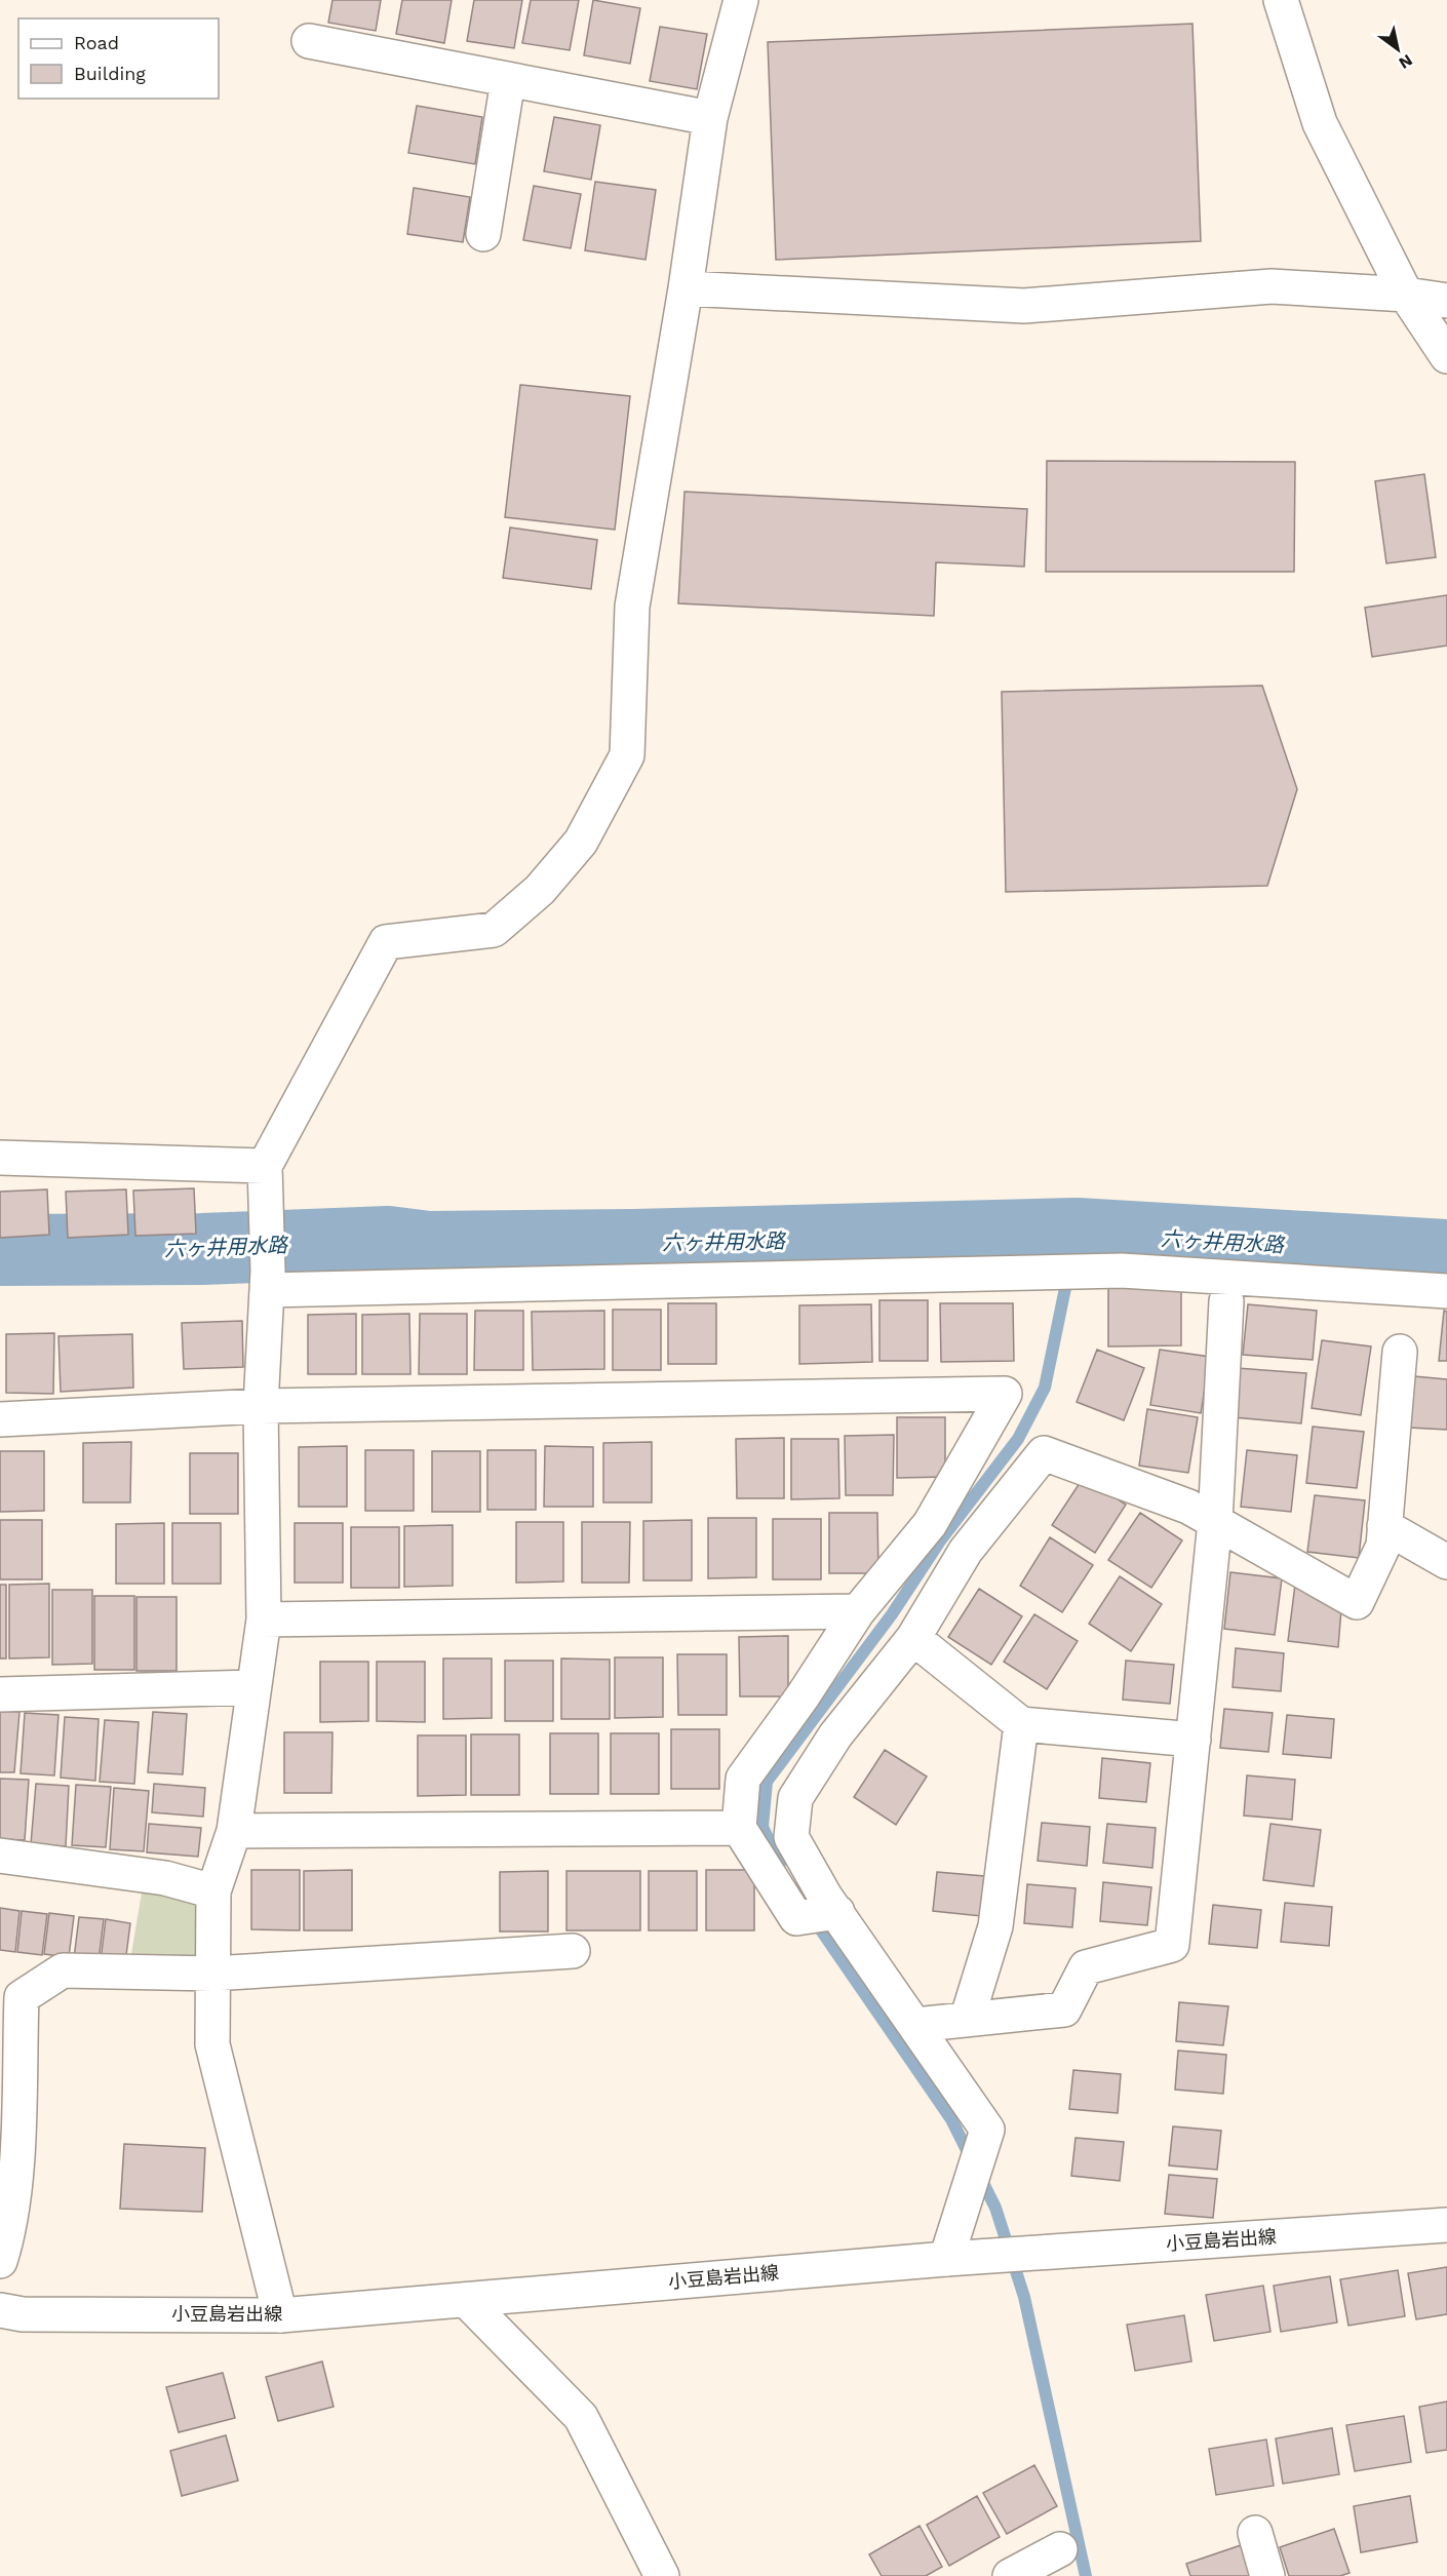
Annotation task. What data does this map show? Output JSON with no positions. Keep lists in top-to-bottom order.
{
  "streets": {
    "street": ["小豆島岩出線"]
  },
  "water": ["六ヶ井用水路"],
  "legend": ["Road", "Building"],
  "north": "bottom right"
}
